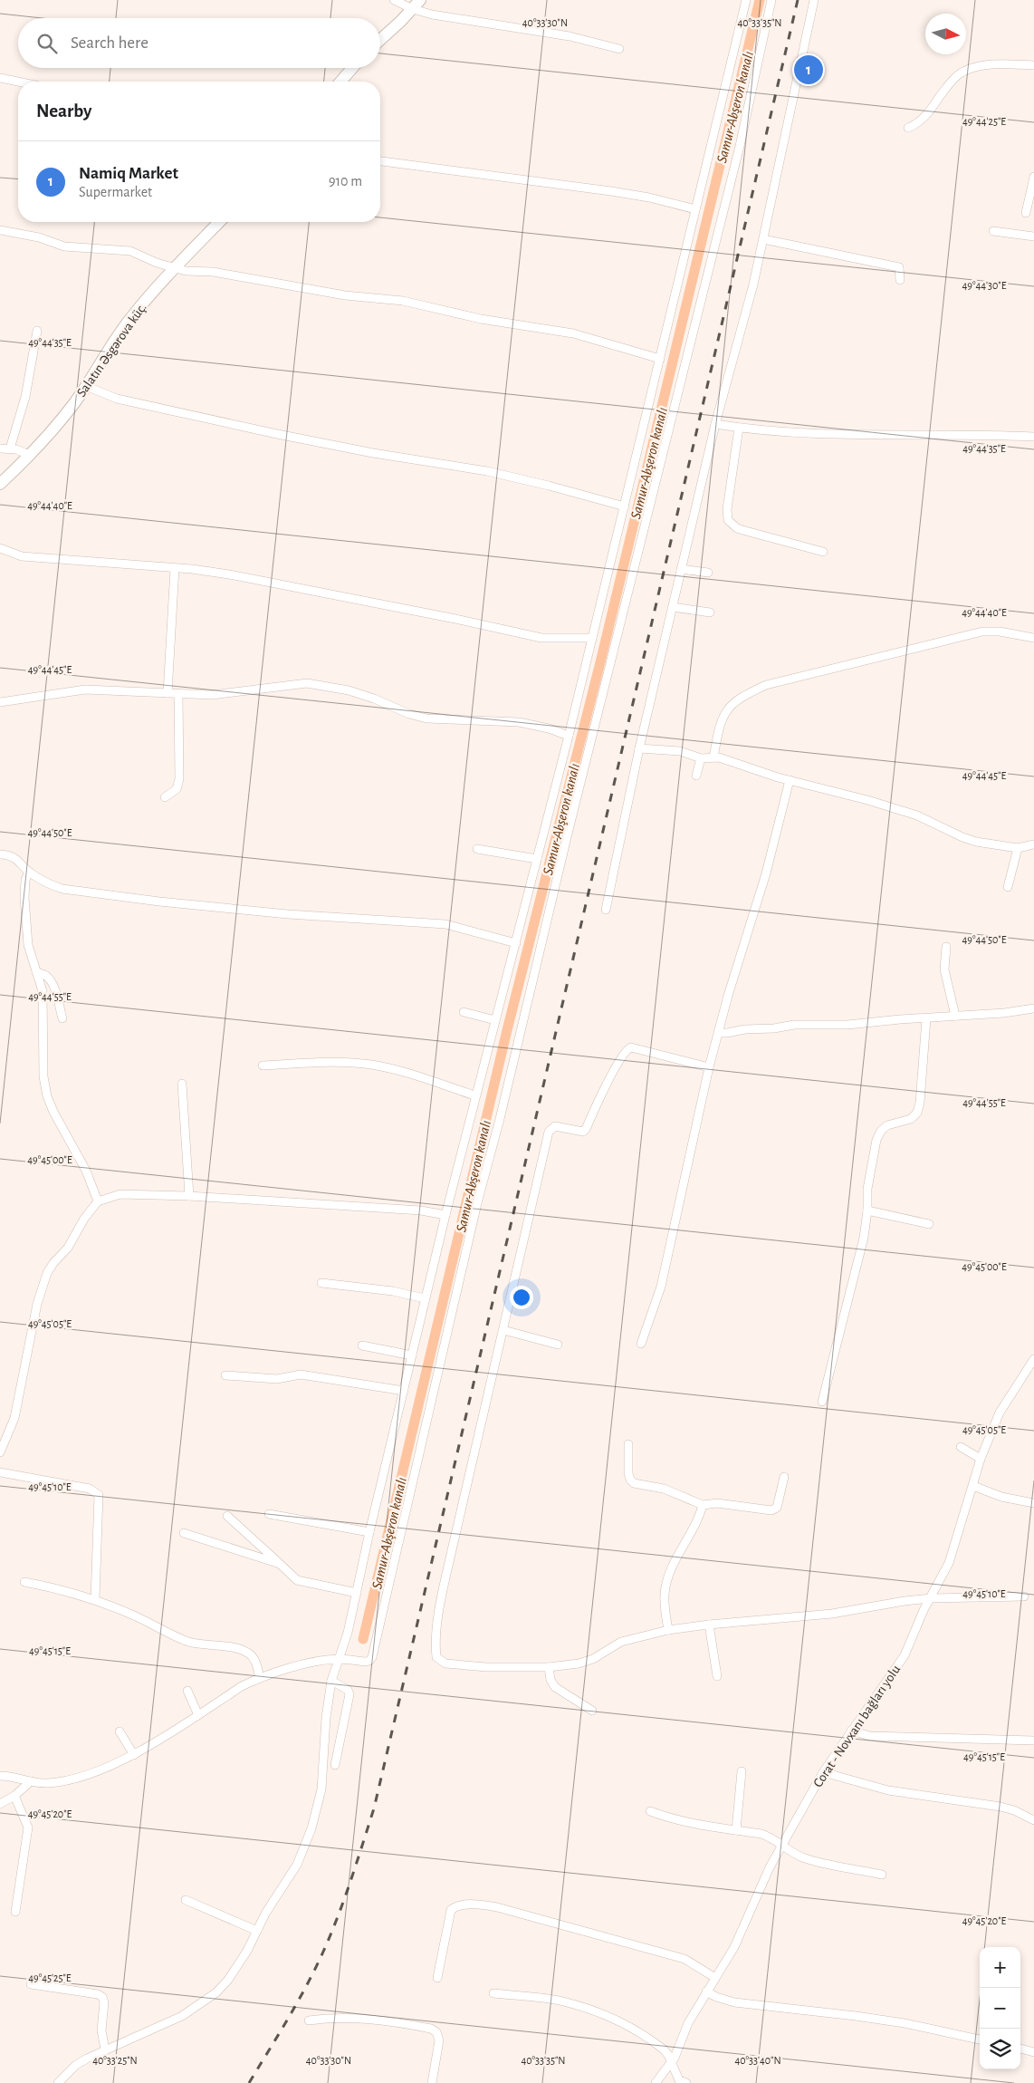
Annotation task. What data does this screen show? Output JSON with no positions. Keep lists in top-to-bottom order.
{
  "streets": {
    "street": ["Salatın Əsgərova küç.", "Corat - Novxanı bağları yolu"]
  },
  "water": ["Samur-Abşeron kanalı"],
  "north": "right",
  "page": {
    "search": "Search here",
    "pins": "1",
    "heading": "Nearby",
    "list": [
      {
        "mark": "1",
        "name": "Namiq Market",
        "note": "Supermarket",
        "value": "910 m"
      }
    ],
    "map_buttons": ["+", "−"]
  },
  "coordinates": [
    "40°33'30\"N",
    "40°33'35\"N",
    "49°44'25\"E",
    "49°44'30\"E",
    "49°44'35\"E",
    "49°44'40\"E",
    "49°44'45\"E",
    "49°44'50\"E",
    "49°44'55\"E",
    "49°45'00\"E",
    "49°45'05\"E",
    "49°45'10\"E",
    "49°45'15\"E",
    "49°45'20\"E",
    "49°45'25\"E",
    "40°33'25\"N",
    "40°33'40\"N"
  ]
}
